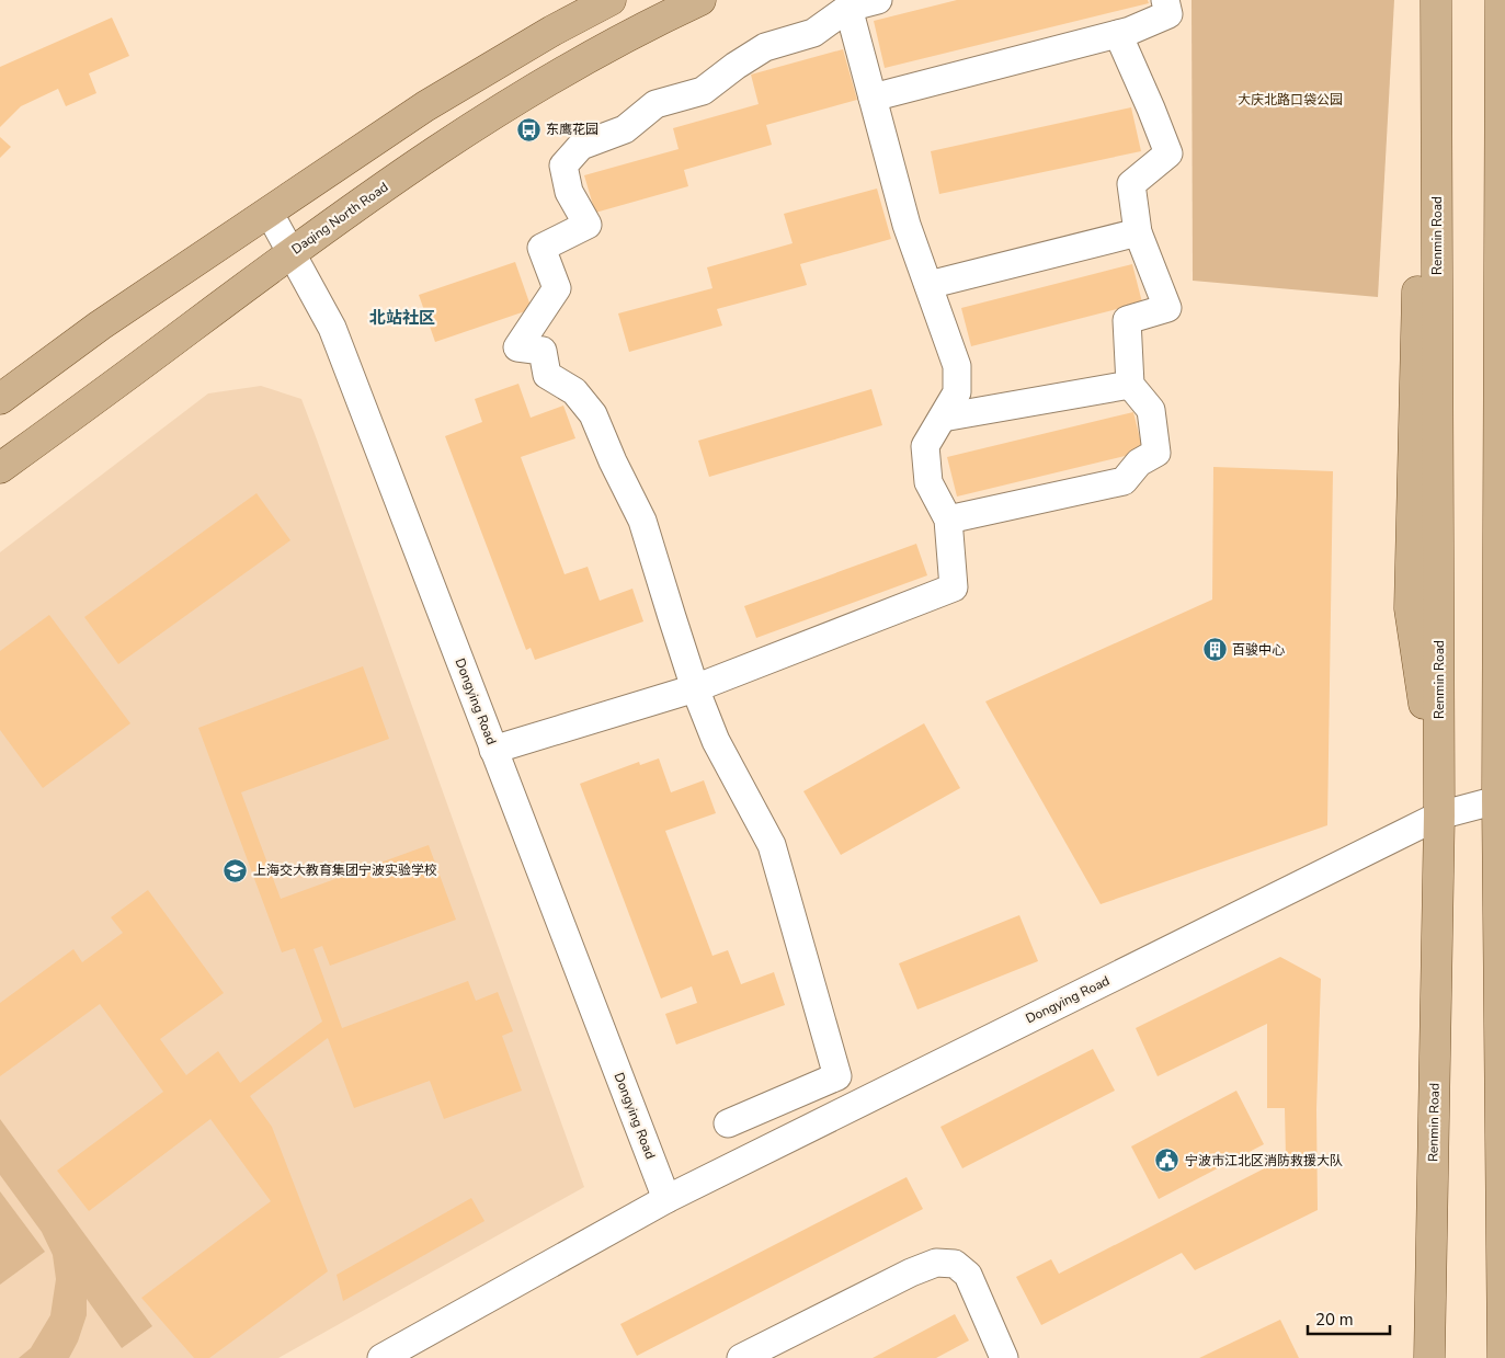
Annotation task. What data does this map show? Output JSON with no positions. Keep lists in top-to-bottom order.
{
  "streets": {
    "main road": ["Daqing North Road", "Renmin Road"],
    "street": ["Dongying Road"]
  },
  "crossings": [
    ["Daqing North Road", "Dongying Road"],
    ["Renmin Road", "Dongying Road"]
  ],
  "districts": ["北站社区"],
  "parks": ["大庆北路口袋公园"],
  "places": {
    "bus stop": ["东鹰花园"],
    "building": ["百骏中心"],
    "school or university": ["上海交大教育集团宁波实验学校"],
    "public building": ["宁波市江北区消防救援大队"]
  },
  "scale_bar": "20 m"
}
